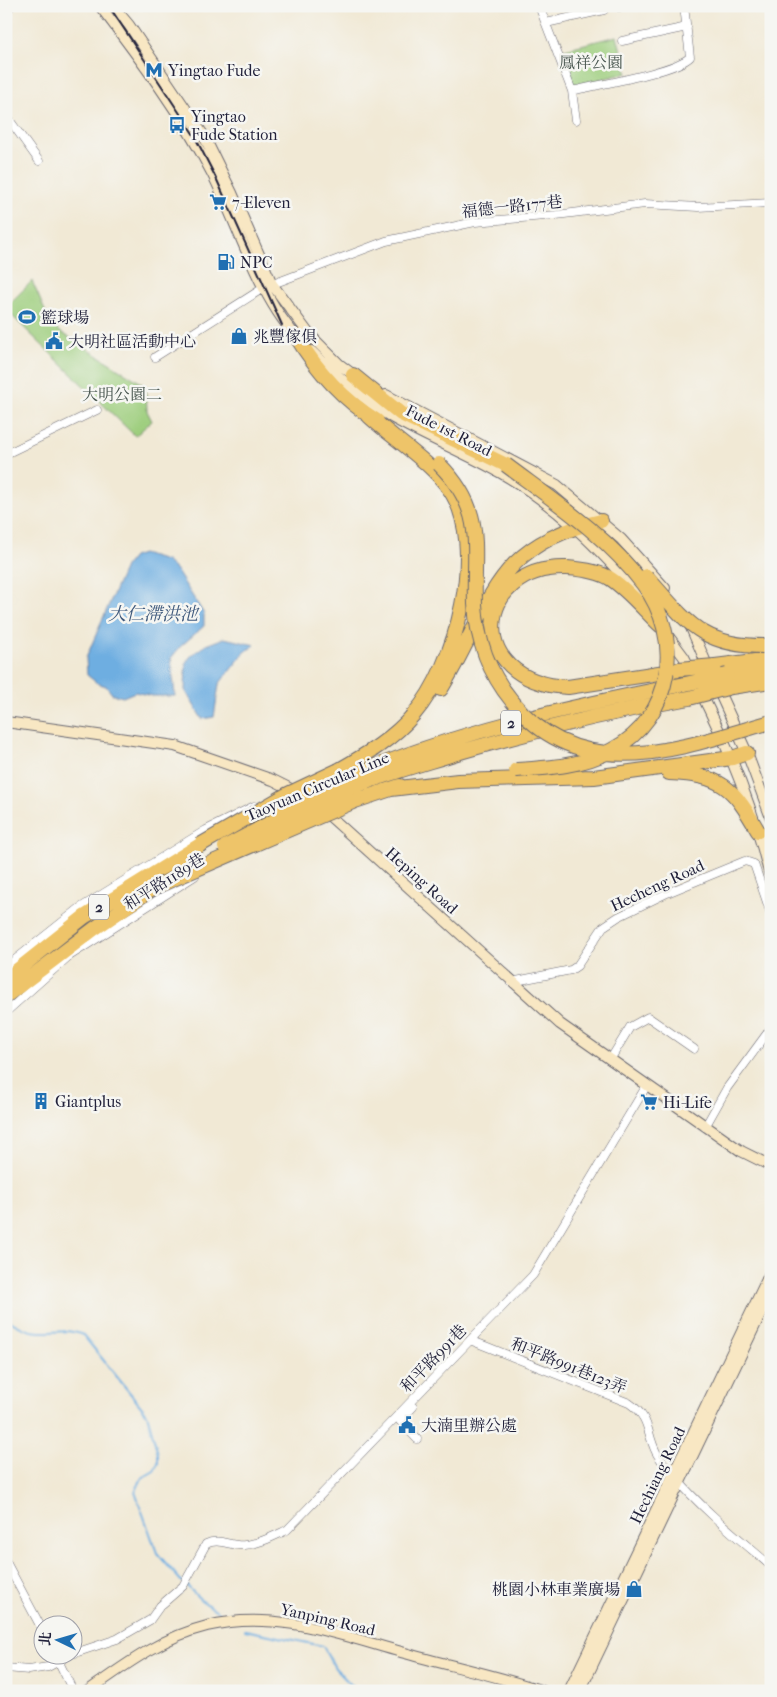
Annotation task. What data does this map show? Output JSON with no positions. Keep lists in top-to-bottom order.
{
  "streets": {
    "highway": ["2", "Taoyuan Circular Line"],
    "street": [
      "福德一路177巷",
      "Fude 1st Road",
      "Heping Road",
      "和平路1189巷",
      "Hecheng Road",
      "和平路991巷",
      "和平路991巷123弄",
      "Hechiang Road",
      "Yanping Road"
    ]
  },
  "crossings": [
    ["福德一路177巷", "Fude 1st Road"],
    ["2", "Taoyuan Circular Line"],
    ["Heping Road", "和平路1189巷"],
    ["Heping Road", "Hecheng Road"],
    ["Heping Road", "和平路991巷"],
    ["和平路991巷", "和平路991巷123弄"],
    ["和平路991巷123弄", "Hechiang Road"]
  ],
  "water": ["大仁滯洪池"],
  "parks": ["鳳祥公園", "大明公園二"],
  "places": {
    "metro station": ["Yingtao Fude"],
    "bus stop": ["Yingtao Fude Station"],
    "supermarket": ["7-Eleven", "Hi-Life"],
    "fuel station": ["NPC"],
    "sports": ["籃球場"],
    "shop": ["兆豐傢俱", "桃園小林車業廣場"],
    "public building": ["大明社區活動中心", "大湳里辦公處"],
    "building": ["Giantplus"]
  },
  "north": "left"
}
